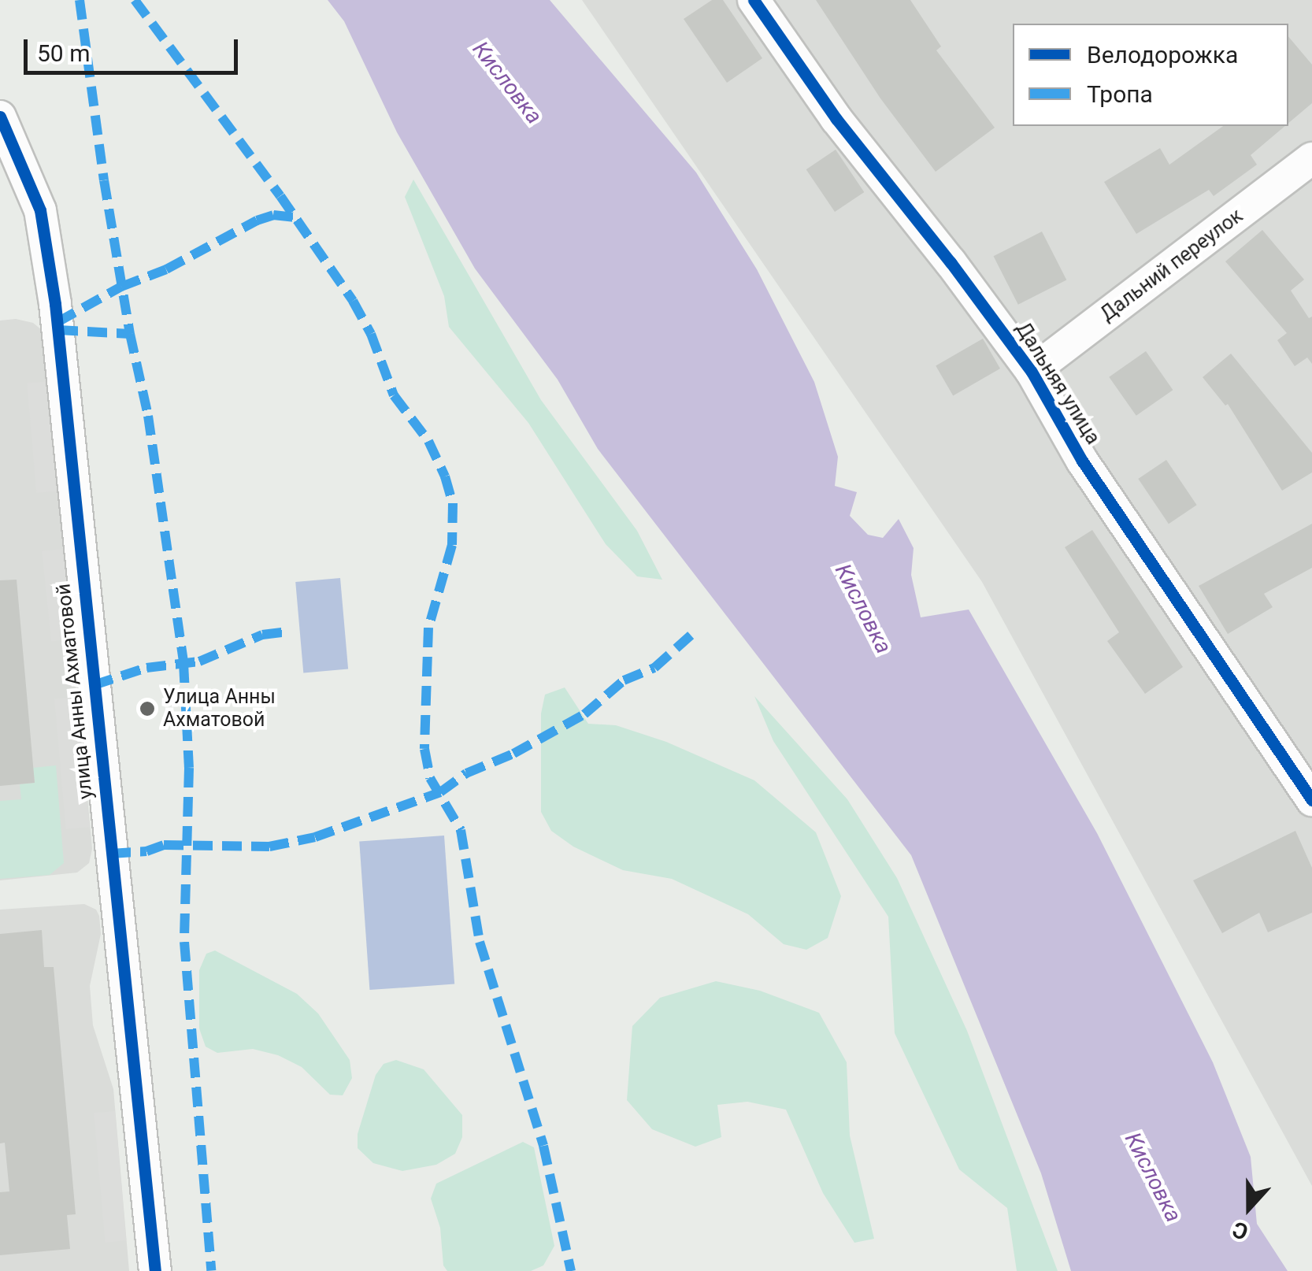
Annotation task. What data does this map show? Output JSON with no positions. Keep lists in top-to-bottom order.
{
  "streets": {
    "street": ["Дальний переулок", "Дальняя улица", "улица Анны Ахматовой"]
  },
  "crossings": [
    ["Дальний переулок", "Дальняя улица"]
  ],
  "water": ["Кисловка"],
  "places": ["Улица Анны Ахматовой"],
  "legend": ["Велодорожка", "Тропа"],
  "scale_bar": "50 m",
  "north": "bottom"
}
